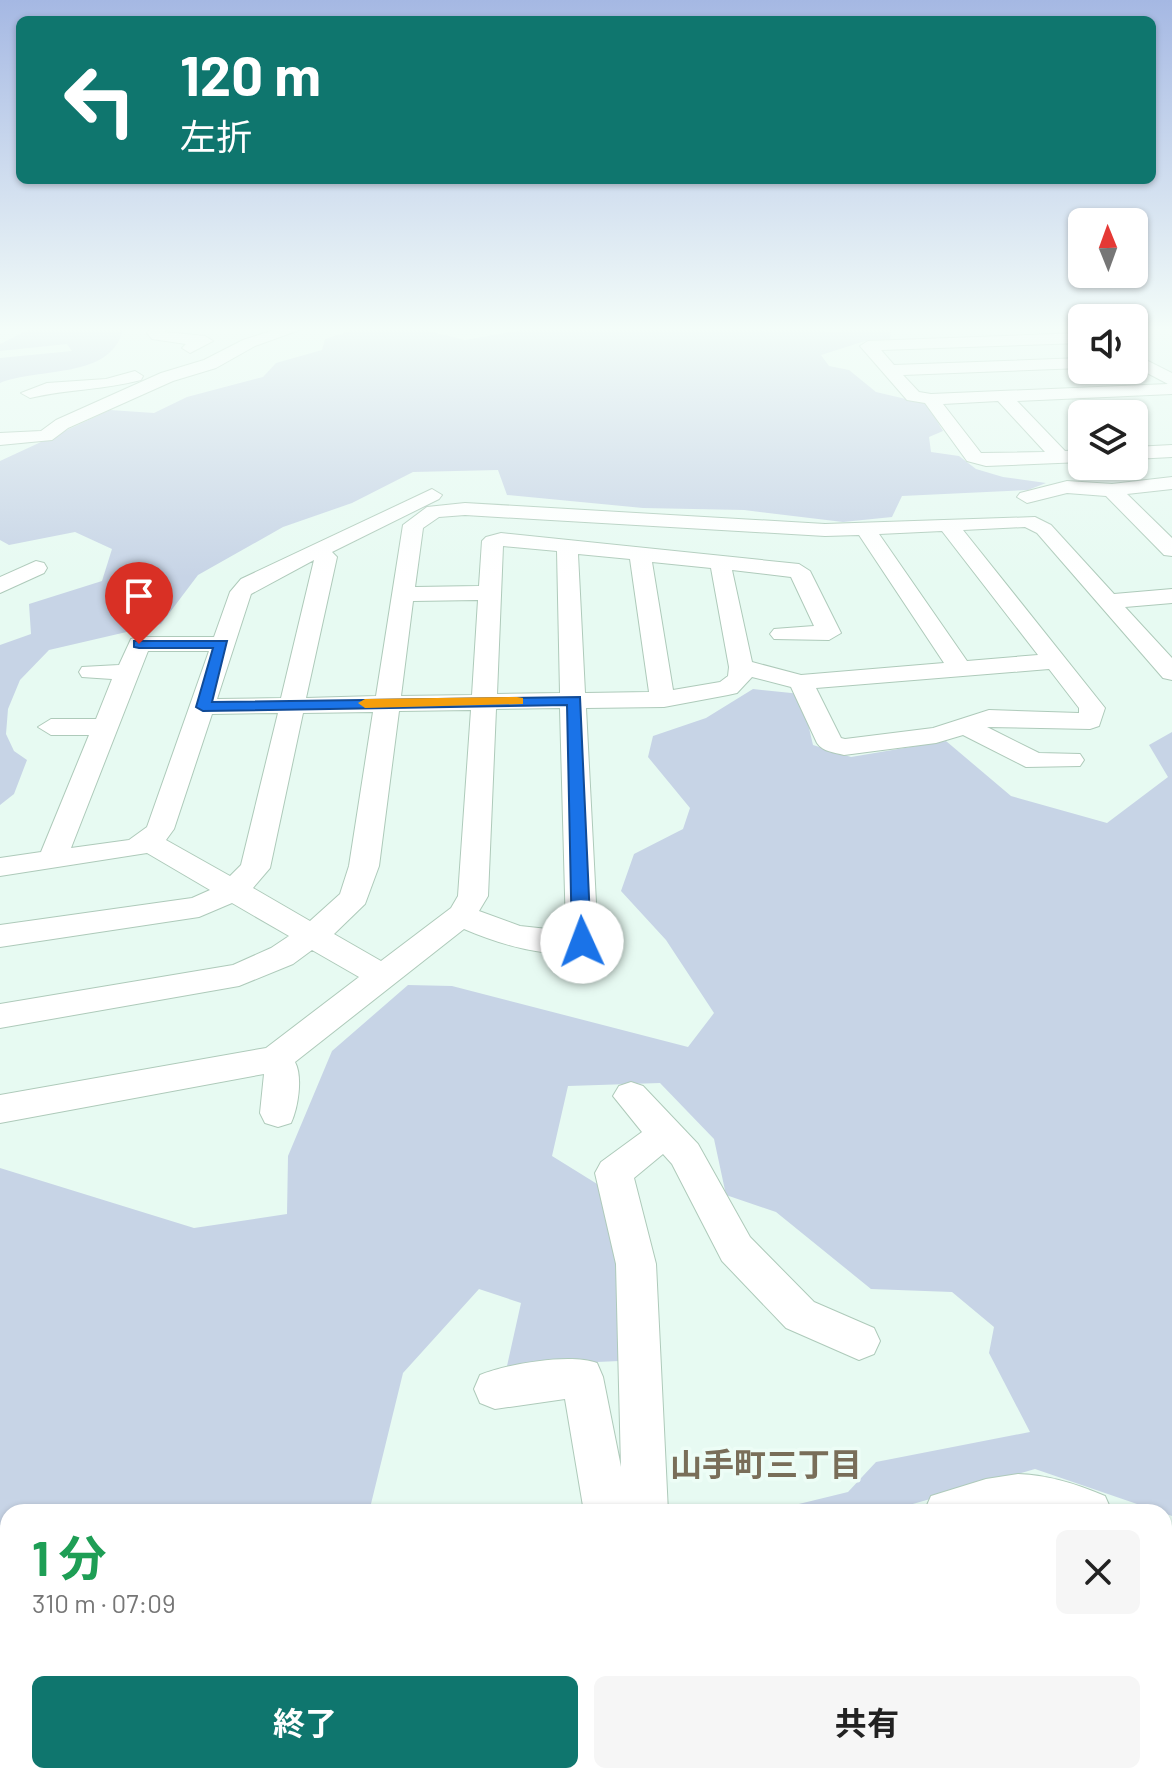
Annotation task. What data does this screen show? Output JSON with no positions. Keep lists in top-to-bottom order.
{
  "districts": ["山手町三丁目"],
  "north": "top",
  "page": {
    "turn": ["120 m", "左折"],
    "heading": ["1 分", "310 m · 07:09"],
    "buttons": ["終了", "共有"]
  }
}
